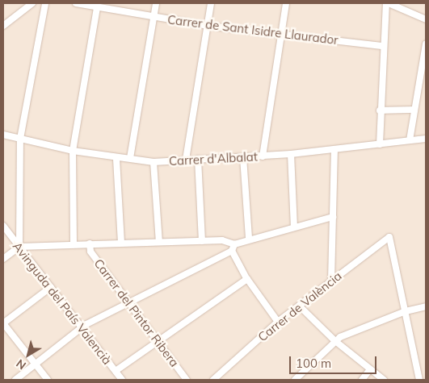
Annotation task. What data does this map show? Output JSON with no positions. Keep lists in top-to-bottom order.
{
  "streets": {
    "street": [
      "Carrer de Sant Isidre Llaurador",
      "Carrer d'Albalat",
      "Avinguda del País Valencià",
      "Carrer de València",
      "Carrer del Pintor Ribera"
    ]
  },
  "scale_bar": "100 m",
  "north": "bottom left"
}
